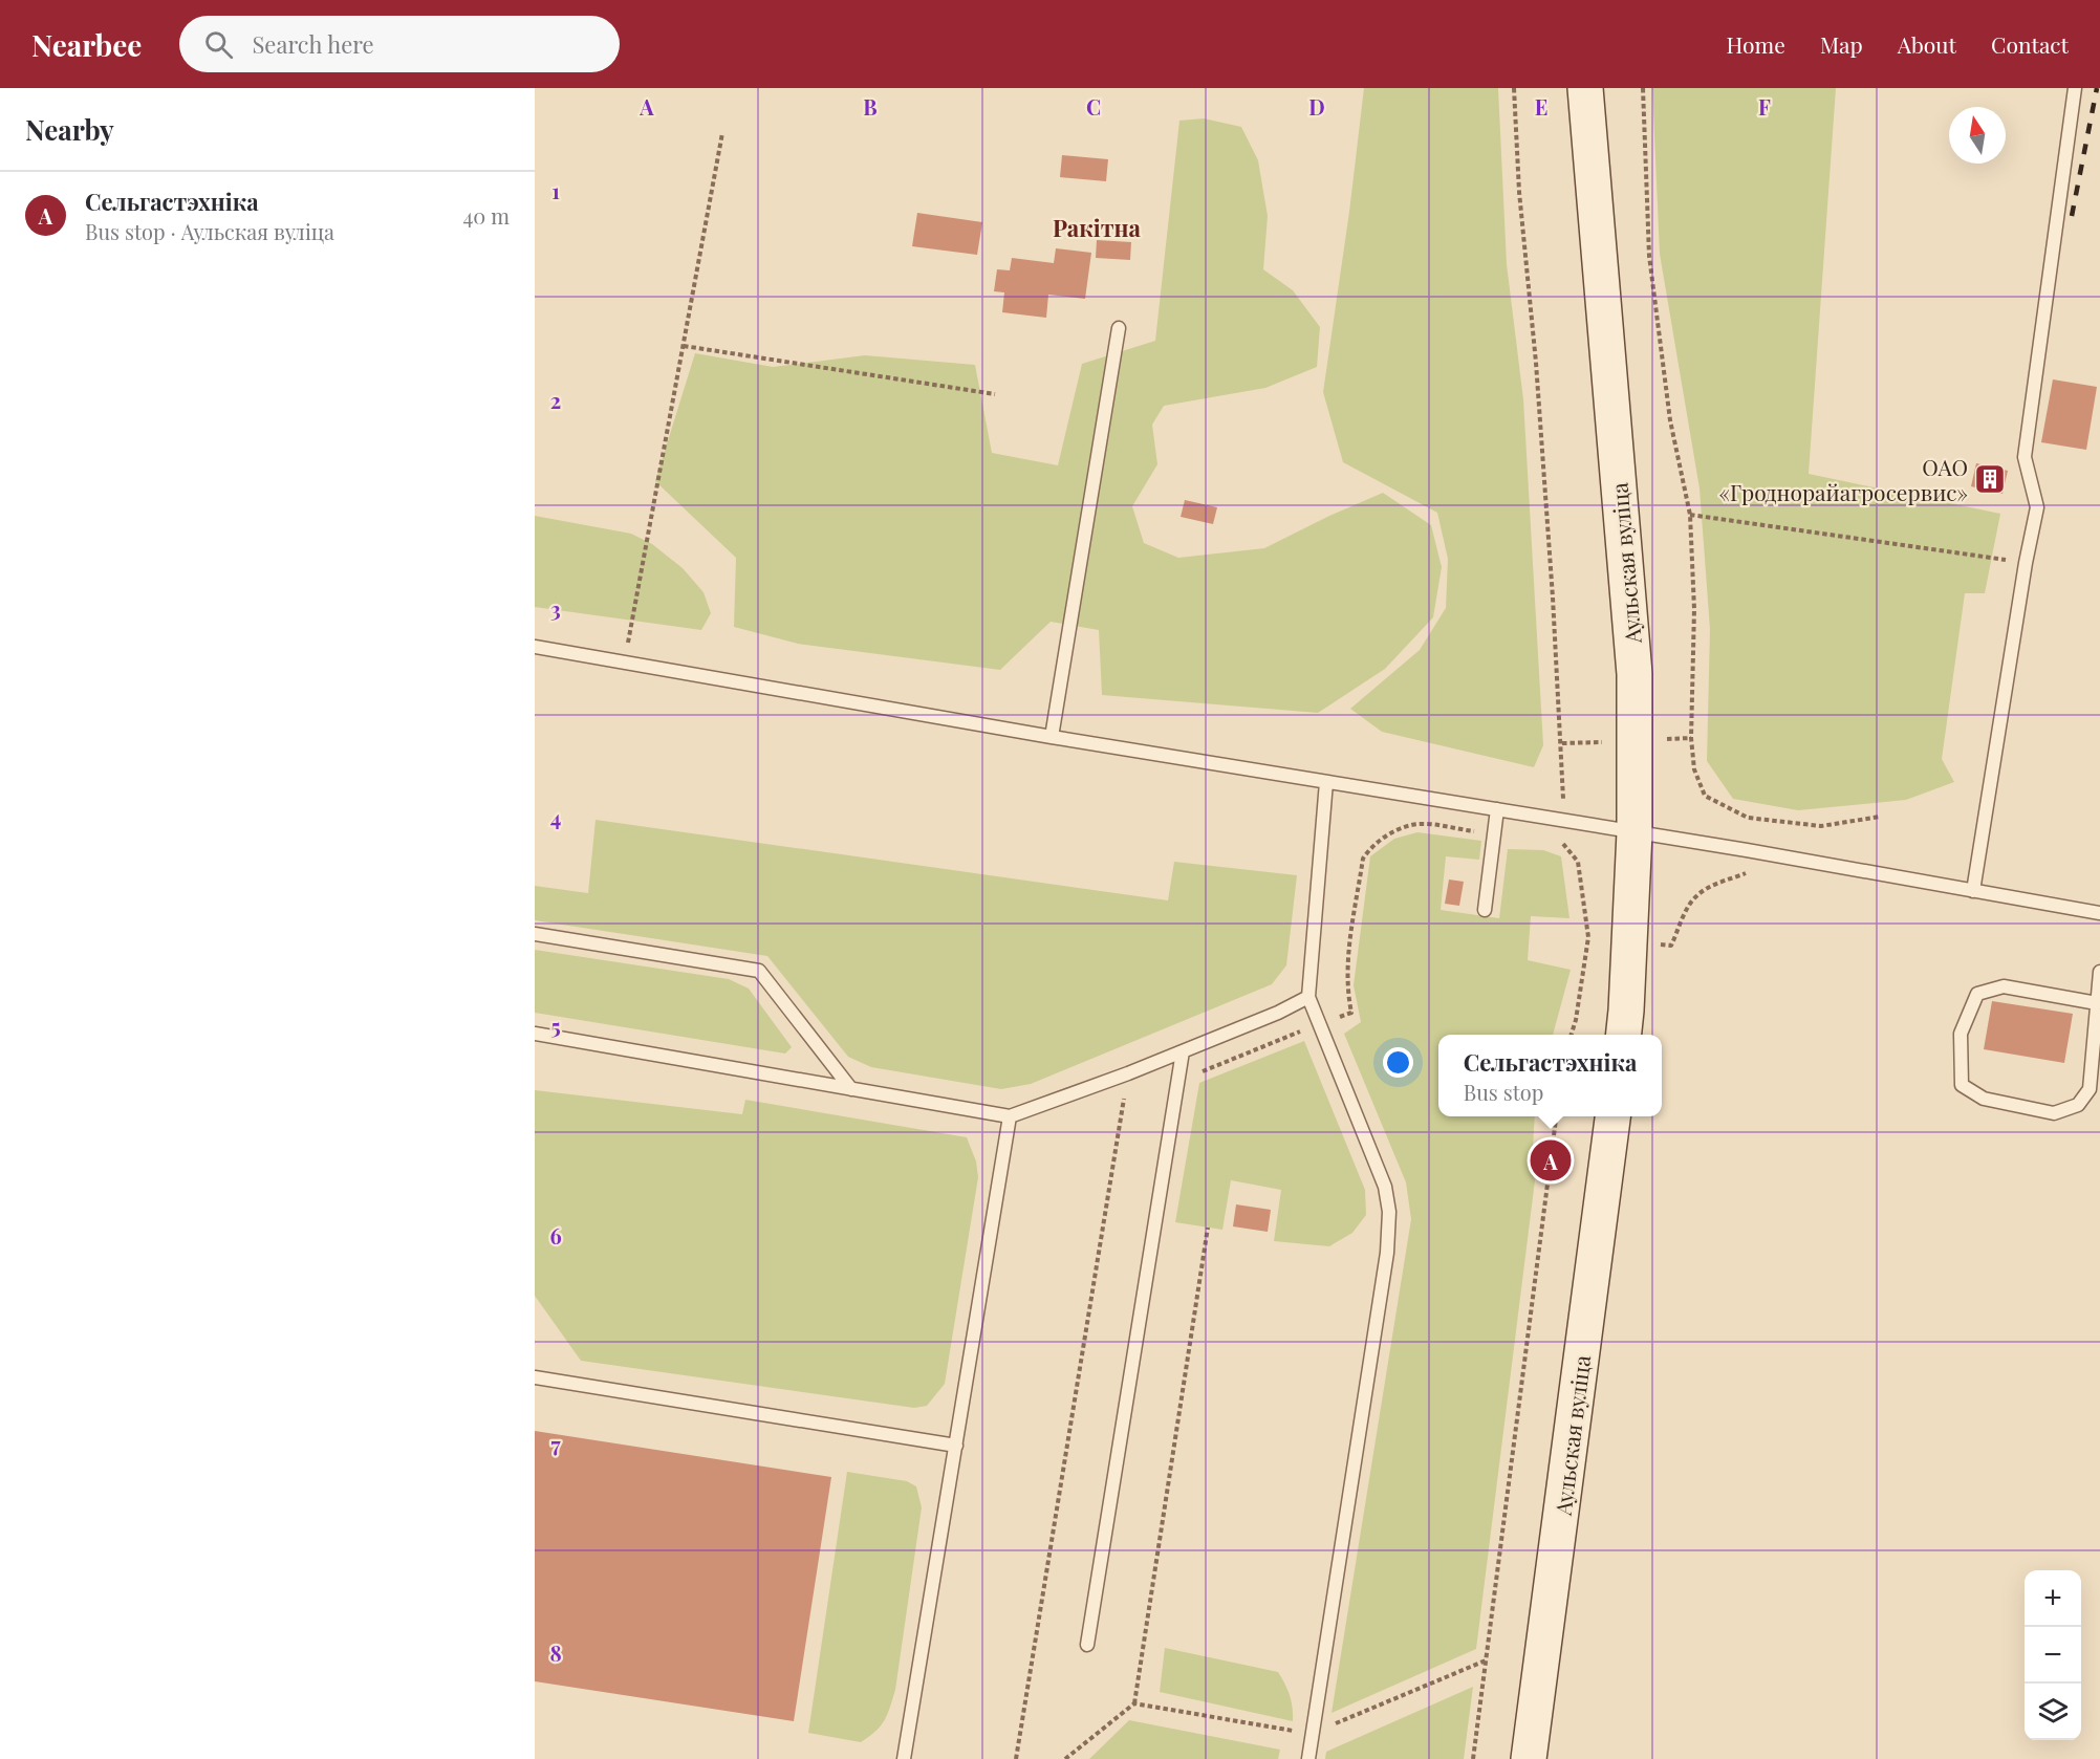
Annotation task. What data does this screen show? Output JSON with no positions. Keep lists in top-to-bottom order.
{
  "streets": {
    "street": ["Аульская вуліца"]
  },
  "districts": ["Ракітна"],
  "places": {
    "building": ["ОАО «Гроднорайагросервис»"]
  },
  "north": "top",
  "page": {
    "header": "Nearbee",
    "search": "Search here",
    "nav": [
      "Home",
      "Map",
      "About",
      "Contact"
    ],
    "heading": "Nearby",
    "list": [
      {
        "mark": "A",
        "name": "Сельгастэхніка",
        "note": "Bus stop · Аульская вуліца",
        "value": "40 m"
      }
    ],
    "popup": ["Сельгастэхніка", "Bus stop"],
    "pins": "A",
    "map_buttons": ["+", "−"]
  },
  "grid": {
    "columns": [
      "A",
      "B",
      "C",
      "D",
      "E",
      "F"
    ],
    "rows": [
      "1",
      "2",
      "3",
      "4",
      "5",
      "6",
      "7",
      "8"
    ]
  }
}
